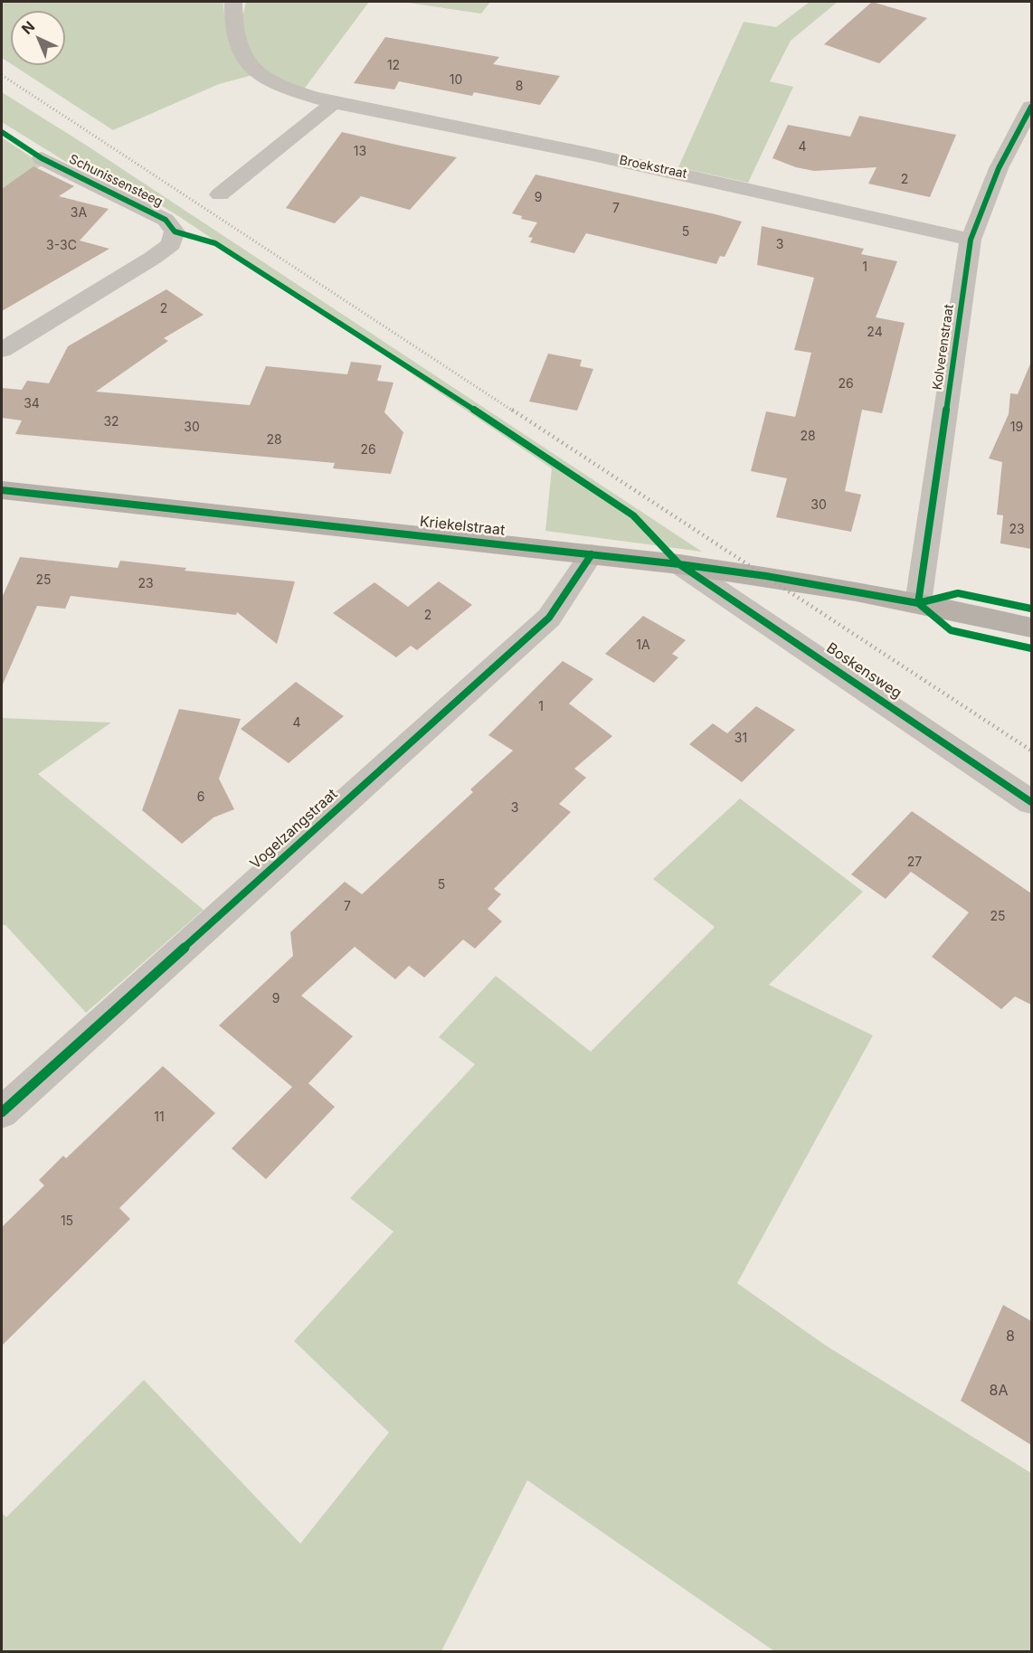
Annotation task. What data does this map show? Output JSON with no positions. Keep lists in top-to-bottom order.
{
  "streets": {
    "street": [
      "Broekstraat",
      "Schunissensteeg",
      "Kolverenstraat",
      "Kriekelstraat",
      "Boskensweg",
      "Vogelzangstraat"
    ]
  },
  "crossings": [
    ["Broekstraat", "Kolverenstraat"],
    ["Kolverenstraat", "Kriekelstraat"],
    ["Kriekelstraat", "Boskensweg"],
    ["Kriekelstraat", "Vogelzangstraat"]
  ],
  "house_numbers": [
    "12",
    "10",
    "8",
    "4",
    "13",
    "2",
    "9",
    "7",
    "3A",
    "5",
    "3",
    "3-3C",
    "1",
    "2",
    "24",
    "26",
    "34",
    "32",
    "30",
    "19",
    "28",
    "28",
    "26",
    "30",
    "23",
    "25",
    "23",
    "2",
    "1A",
    "1",
    "4",
    "31",
    "6",
    "3",
    "27",
    "5",
    "7",
    "25",
    "9",
    "11",
    "15",
    "8",
    "8A"
  ],
  "north": "top left"
}
